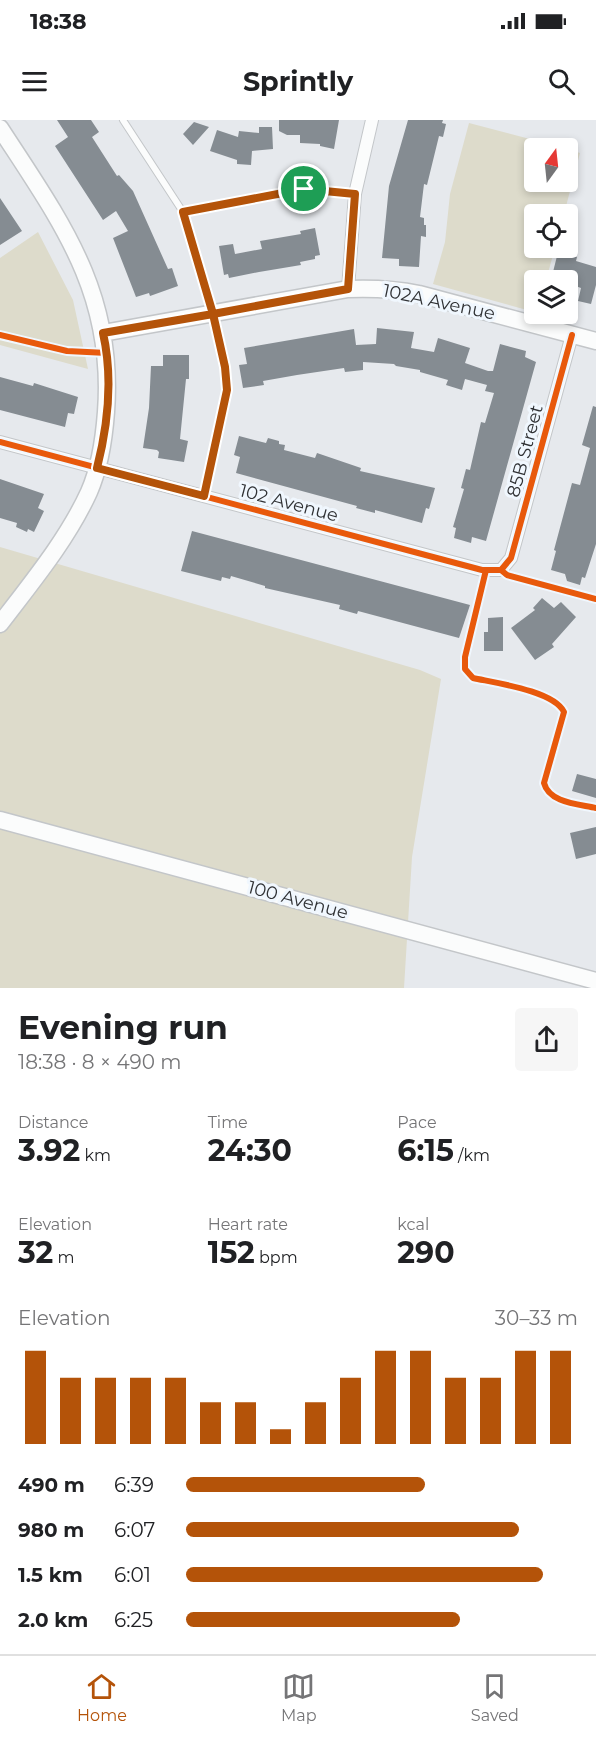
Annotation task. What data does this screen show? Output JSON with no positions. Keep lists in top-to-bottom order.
{
  "streets": {
    "street": [
      "102A Avenue",
      "85B Street",
      "102 Avenue",
      "100 Avenue"
    ]
  },
  "crossings": [
    ["102A Avenue", "85B Street"],
    ["85B Street", "102 Avenue"]
  ],
  "north": "top",
  "page": {
    "status": "18:38",
    "header": "Sprintly",
    "heading": ["Evening run", "18:38 · 8 × 490 m"],
    "stats": [
      ["Distance", "3.92 km"],
      ["Time", "24:30"],
      ["Pace", "6:15 /km"],
      ["Elevation", "32 m"],
      ["Heart rate", "152 bpm"],
      ["kcal", "290"]
    ],
    "chart": ["Elevation", "30–33 m"],
    "list": [
      {
        "name": "490 m",
        "note": "6:39"
      },
      {
        "name": "980 m",
        "note": "6:07"
      },
      {
        "name": "1.5 km",
        "note": "6:01"
      },
      {
        "name": "2.0 km",
        "note": "6:25"
      }
    ],
    "tabs": ["Home", "Map", "Saved"]
  }
}
